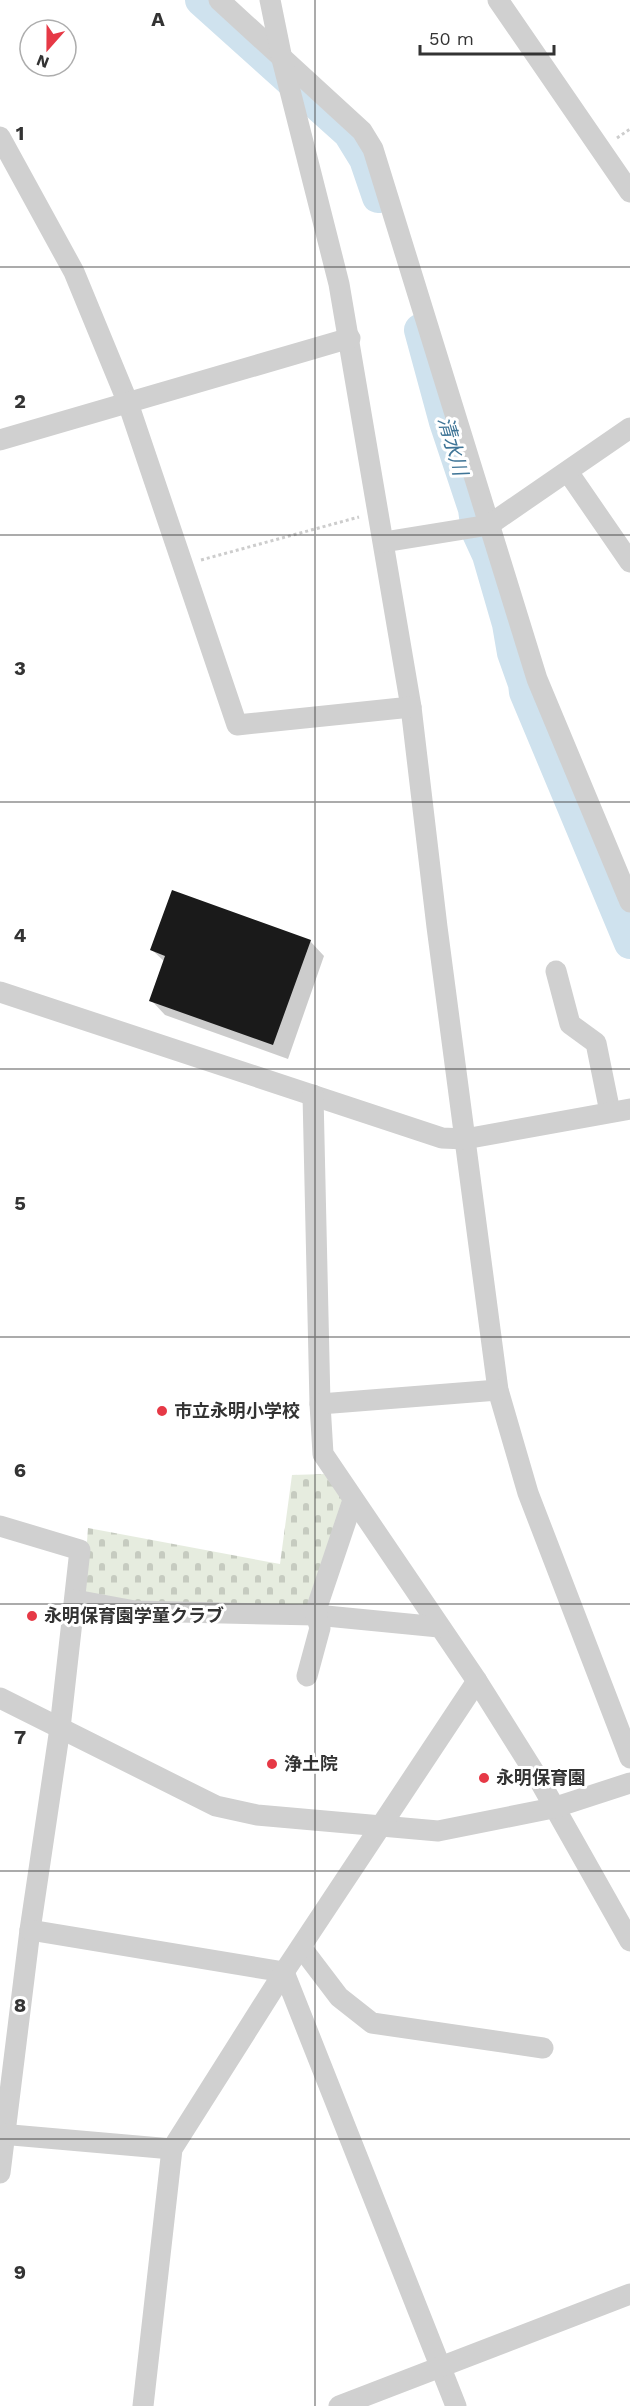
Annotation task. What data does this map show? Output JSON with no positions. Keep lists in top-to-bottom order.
{
  "water": ["清水川"],
  "places": [
    "市立永明小学校",
    "永明保育園学童クラブ",
    "浄土院",
    "永明保育園"
  ],
  "scale_bar": "50 m",
  "north": "bottom",
  "grid": {
    "columns": ["A"],
    "rows": [
      "1",
      "2",
      "3",
      "4",
      "5",
      "6",
      "7",
      "8",
      "9"
    ]
  }
}
